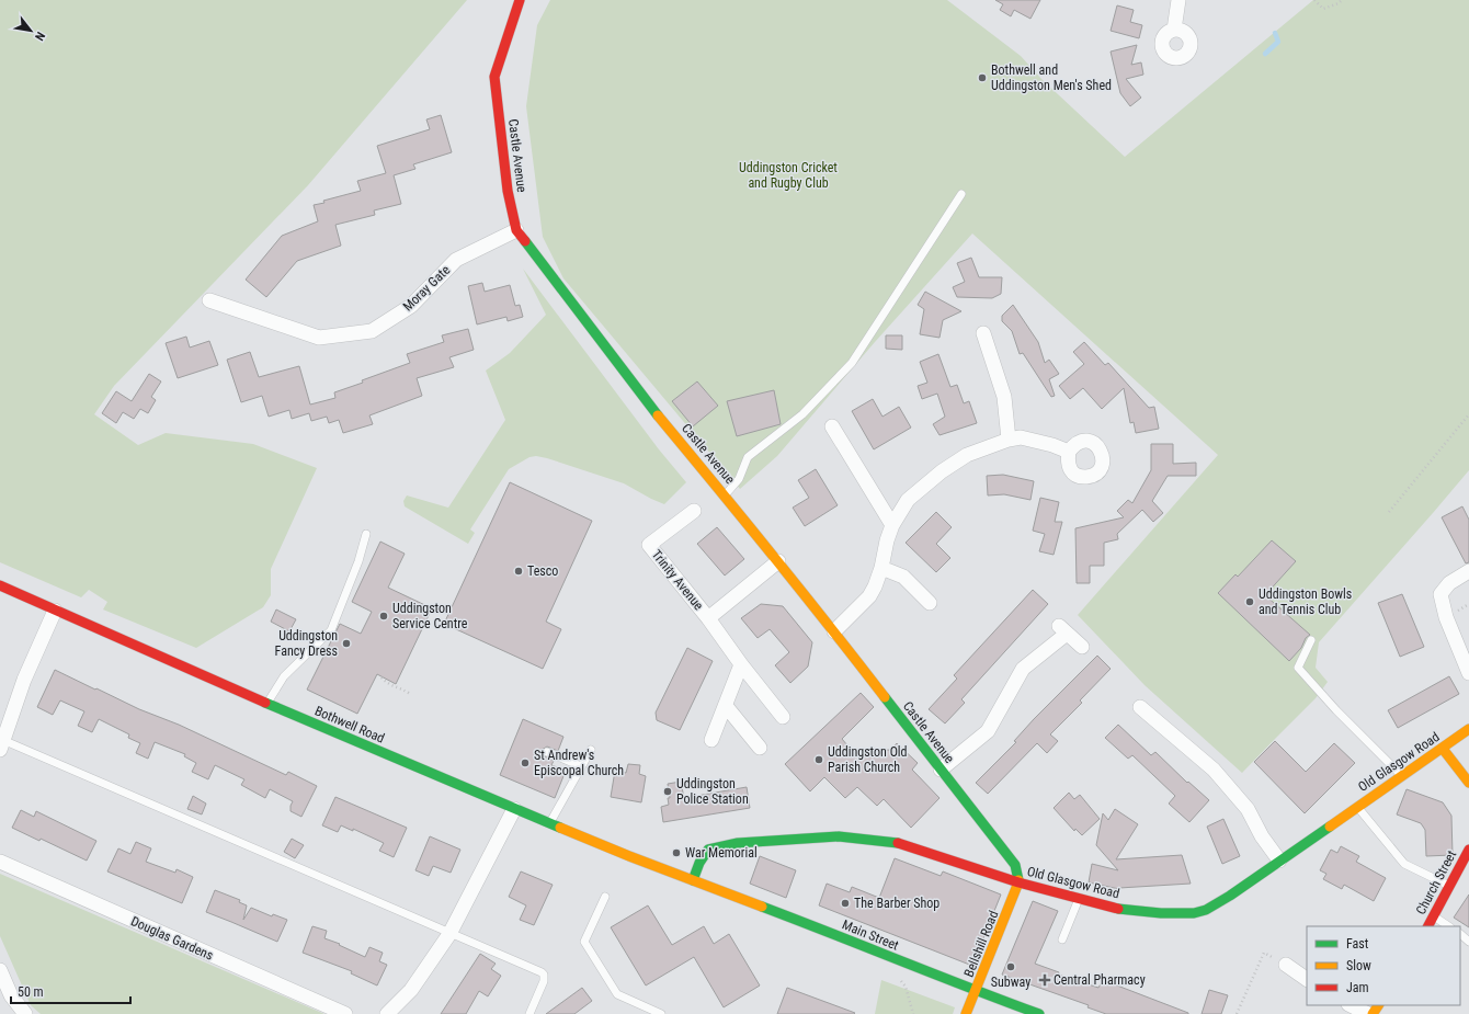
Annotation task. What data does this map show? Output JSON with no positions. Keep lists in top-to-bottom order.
{
  "streets": {
    "street": [
      "Castle Avenue",
      "Moray Gate",
      "Trinity Avenue",
      "Bothwell Road",
      "Old Glasgow Road",
      "Church Street",
      "Main Street",
      "Douglas Gardens",
      "Bellshill Road"
    ]
  },
  "crossings": [
    ["Castle Avenue", "Moray Gate"],
    ["Castle Avenue", "Trinity Avenue"],
    ["Castle Avenue", "Old Glasgow Road"],
    ["Castle Avenue", "Bellshill Road"],
    ["Bothwell Road", "Old Glasgow Road"],
    ["Bothwell Road", "Main Street"],
    ["Old Glasgow Road", "Main Street"],
    ["Old Glasgow Road", "Bellshill Road"],
    ["Main Street", "Bellshill Road"]
  ],
  "parks": ["Uddingston Cricket and Rugby Club"],
  "places": {
    "other": [
      "Bothwell and Uddingston Men's Shed",
      "Tesco",
      "Uddingston Bowls and Tennis Club",
      "Uddingston Service Centre",
      "Uddingston Fancy Dress",
      "Uddingston Old Parish Church",
      "St Andrew's Episcopal Church",
      "Uddingston Police Station",
      "War Memorial",
      "The Barber Shop",
      "Subway"
    ],
    "health": ["Central Pharmacy"]
  },
  "legend": ["Fast", "Slow", "Jam"],
  "scale_bar": "50 m",
  "north": "bottom right"
}
